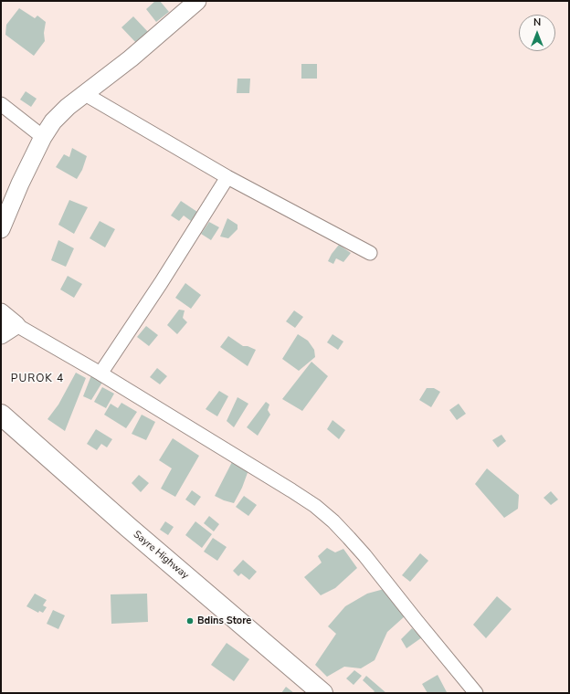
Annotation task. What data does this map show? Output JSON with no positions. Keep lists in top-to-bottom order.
{
  "streets": {
    "highway": ["Sayre Highway"]
  },
  "districts": ["PUROK 4"],
  "places": ["Bdins Store"],
  "north": "top"
}
